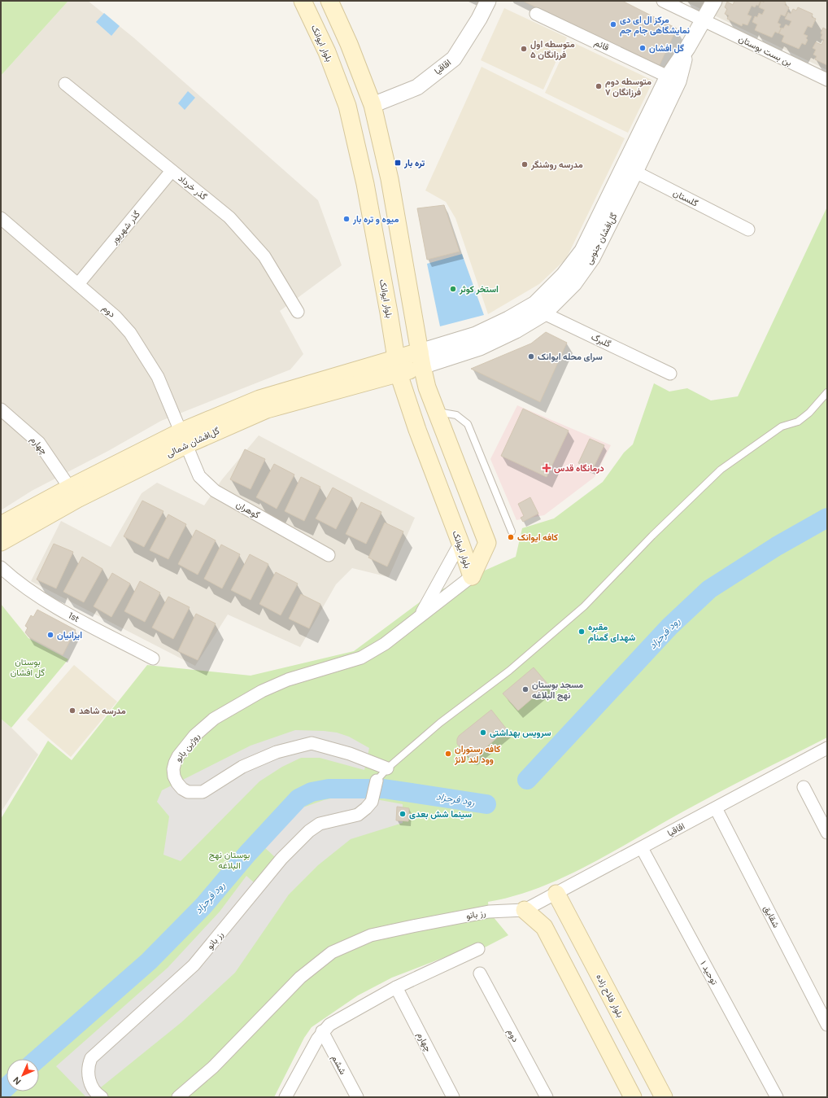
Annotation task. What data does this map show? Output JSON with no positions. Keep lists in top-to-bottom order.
{
  "streets": {
    "main road": ["بلوار ایوانک", "گل‌افشان شمالی", "بلوار فلاح زاده"],
    "street": [
      "قائم",
      "بن بست بوستان",
      "اقاقیا",
      "گذر خرداد",
      "گلستان",
      "گذر شهریور",
      "گل‌افشان جنوبی",
      "دوم",
      "گلبرگ",
      "چهارم",
      "گوهران",
      "1st",
      "روژین بانو",
      "رز بانو",
      "شقایق",
      "توحید ۱",
      "ششم"
    ]
  },
  "crossings": [
    ["بلوار ایوانک", "اقاقیا"],
    ["بلوار ایوانک", "گل‌افشان جنوبی"],
    ["بلوار ایوانک", "گل‌افشان شمالی"],
    ["قائم", "گل‌افشان جنوبی"],
    ["بن بست بوستان", "گل‌افشان جنوبی"],
    ["اقاقیا", "رز بانو"],
    ["اقاقیا", "شقایق"],
    ["اقاقیا", "توحید ۱"],
    ["اقاقیا", "بلوار فلاح زاده"],
    ["گذر خرداد", "گذر شهریور"],
    ["گلستان", "گل‌افشان جنوبی"],
    ["گذر شهریور", "دوم"],
    ["گل‌افشان جنوبی", "گلبرگ"],
    ["گل‌افشان جنوبی", "گل‌افشان شمالی"],
    ["دوم", "گل‌افشان شمالی"],
    ["دوم", "گوهران"],
    ["گل‌افشان شمالی", "چهارم"],
    ["گل‌افشان شمالی", "گوهران"]
  ],
  "water": ["رود فرحزاد"],
  "parks": ["بوستان گل افشان", "بوستان نهج البلاغه"],
  "places": {
    "other": [
      "مرکز ال ای دی نمایشگاهی جام جم",
      "گل افشان",
      "متوسطه اول فرزانگان ۵",
      "متوسطه دوم فرزانگان ۷",
      "مدرسه روشنگر",
      "میوه و تره بار",
      "استخر کوثر",
      "سرای محله ایوانک",
      "کافه ایوانک",
      "مقبره شهدای گمنام",
      "ایرانیان",
      "مسجد بوستان نهج البلاغه",
      "مدرسه شاهد",
      "سرویس بهداشتی",
      "کافه رستوران وود لند لانژ",
      "سینما شش بعدی"
    ],
    "transit": ["تره بار"],
    "health": ["درمانگاه قدس"]
  },
  "north": "bottom left"
}
